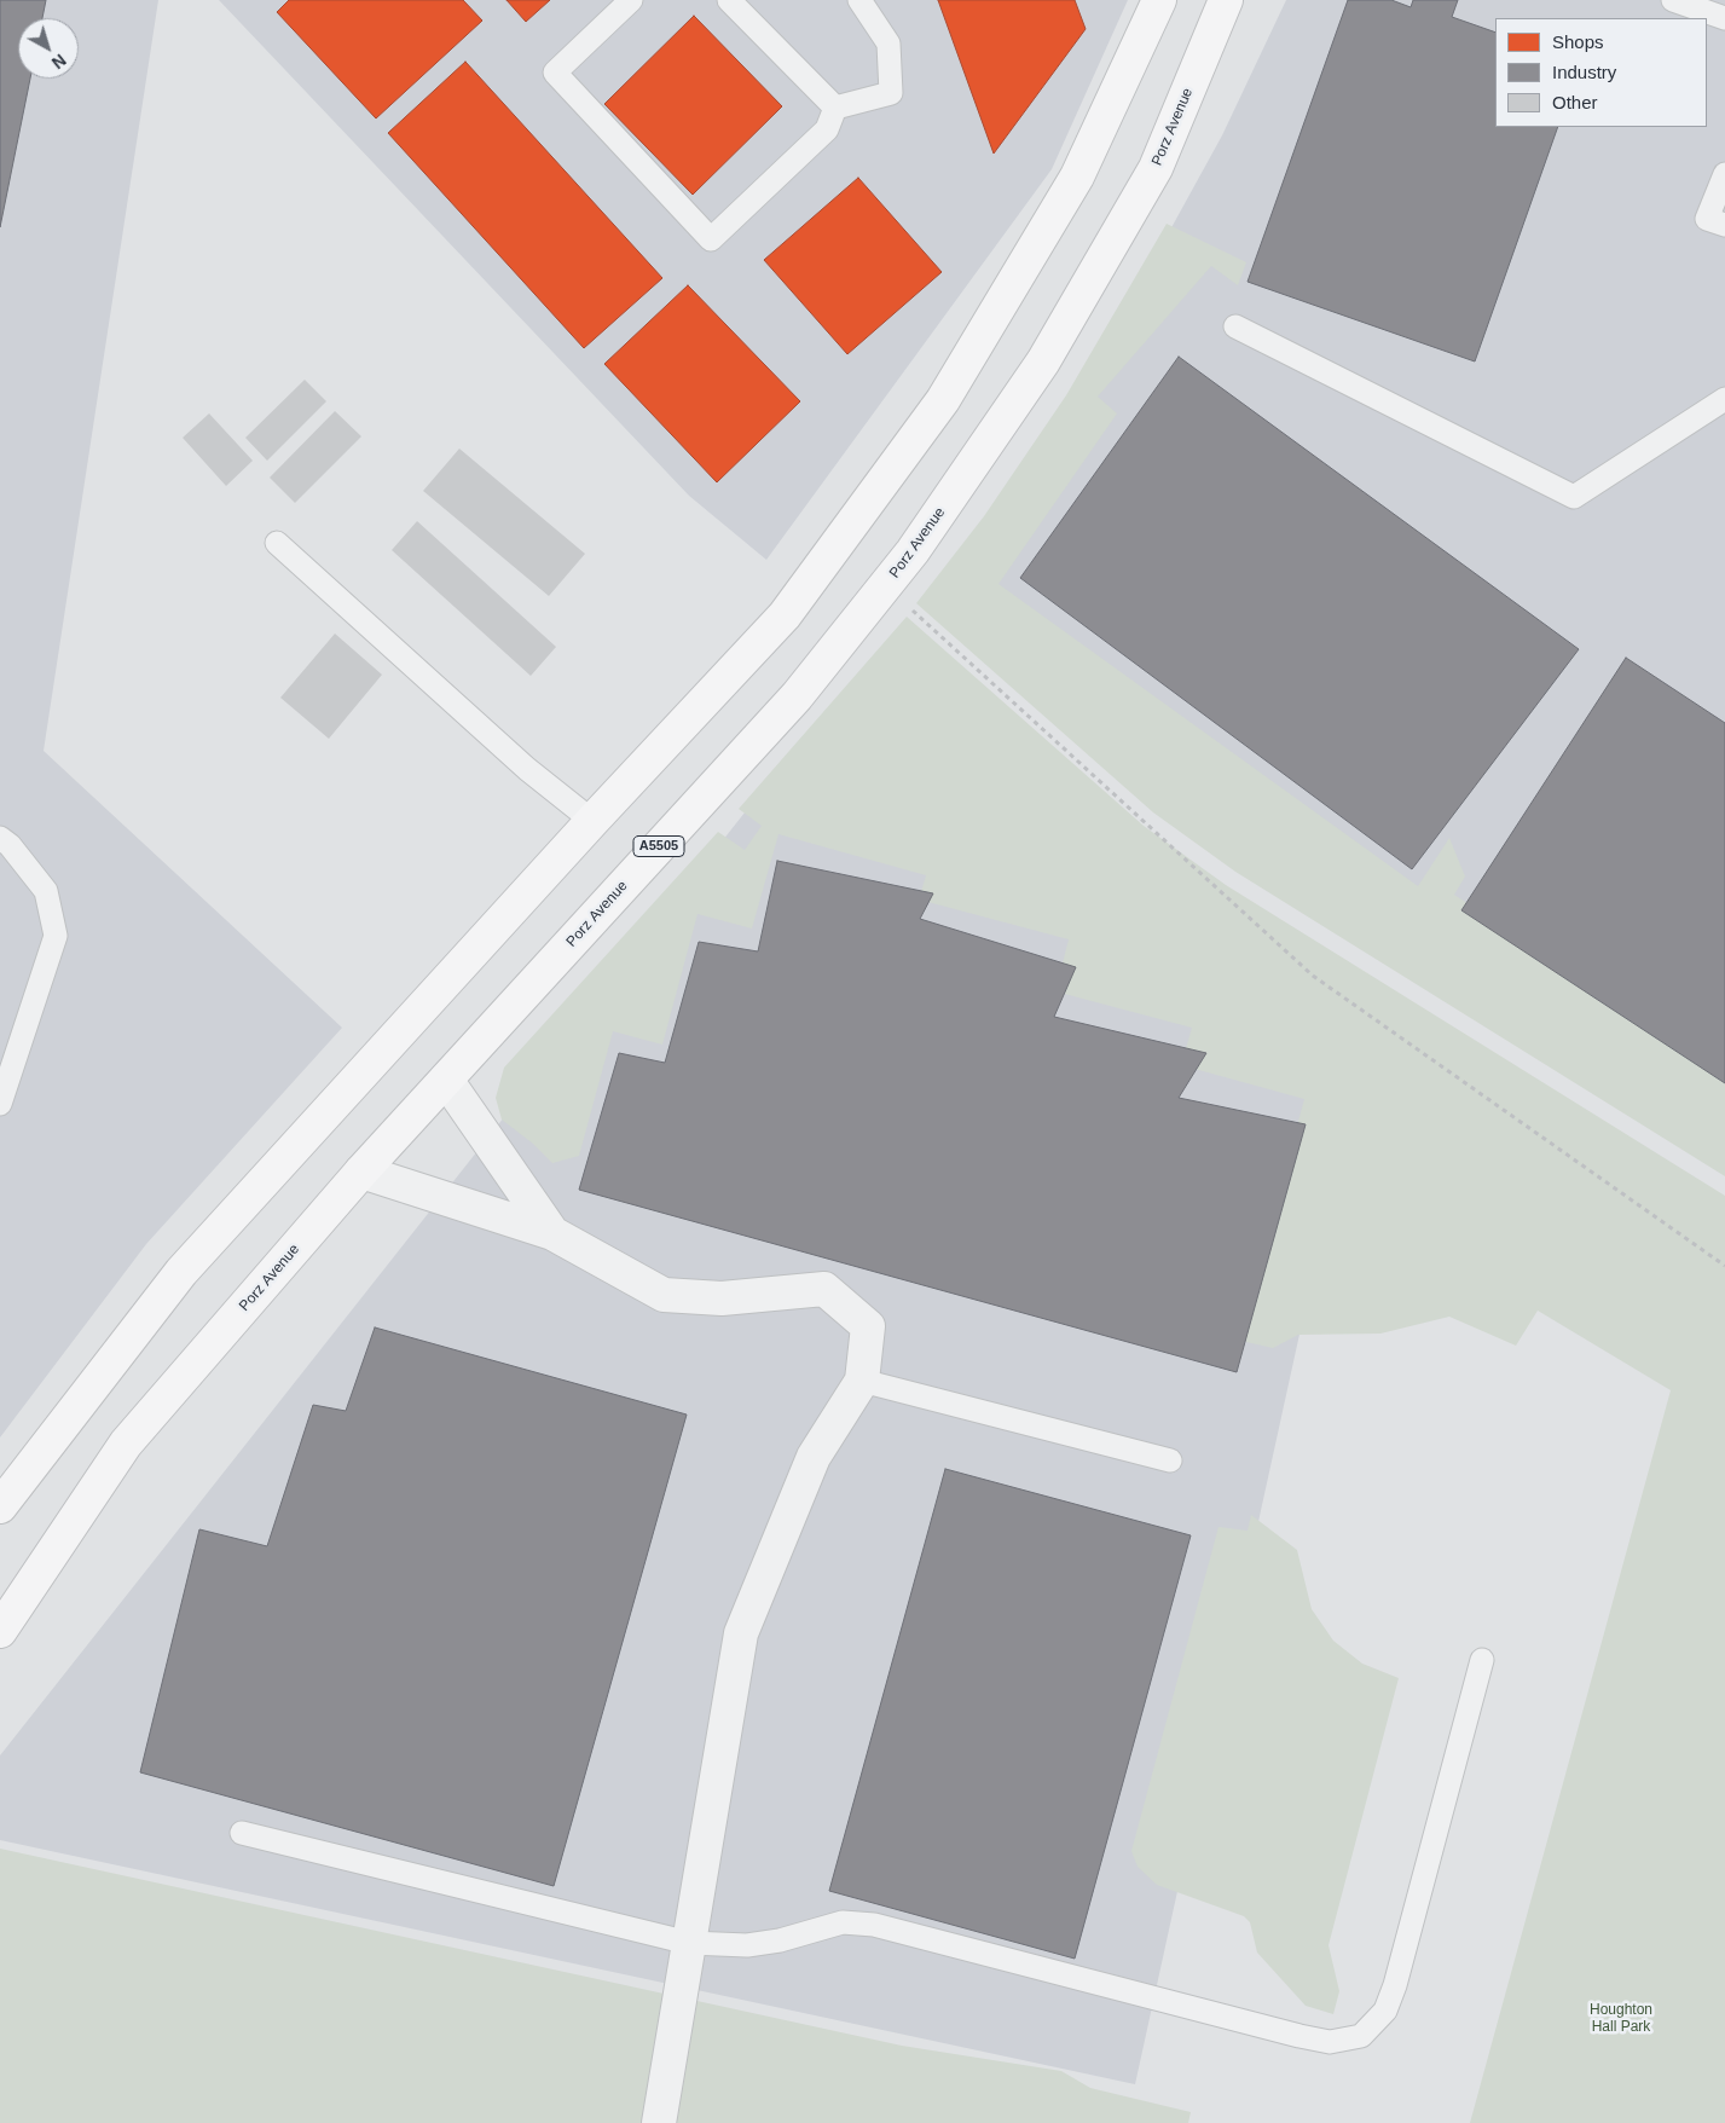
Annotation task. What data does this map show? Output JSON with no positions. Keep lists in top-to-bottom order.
{
  "streets": {
    "main road": ["Porz Avenue", "A5505"]
  },
  "parks": ["Houghton Hall Park"],
  "legend": ["Shops", "Industry", "Other"],
  "north": "bottom right"
}
